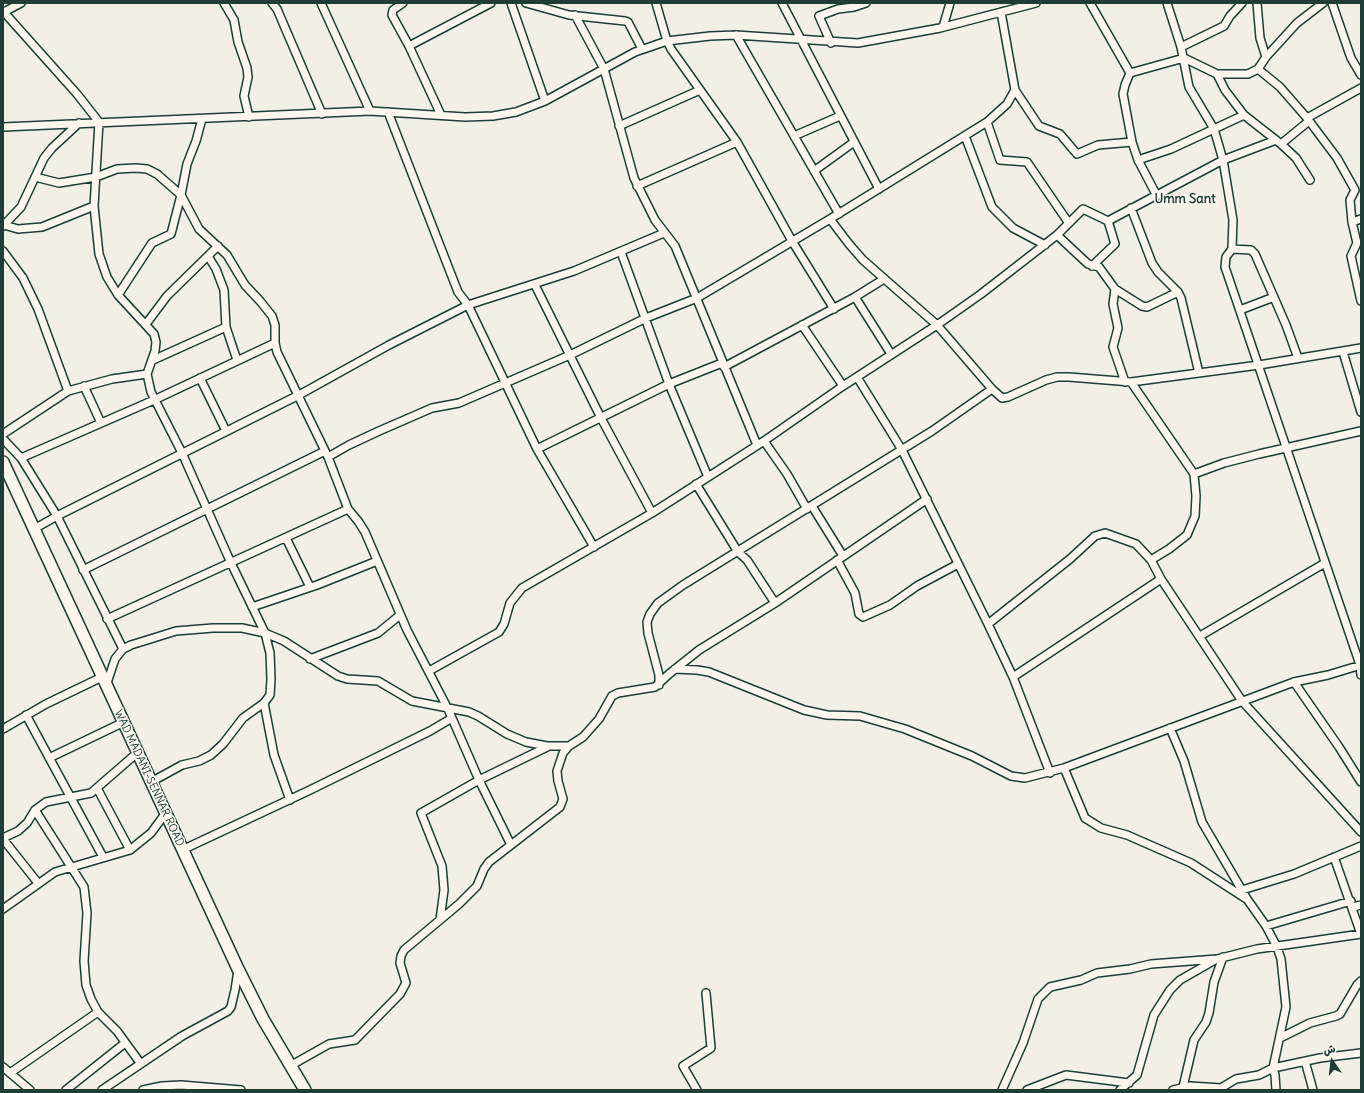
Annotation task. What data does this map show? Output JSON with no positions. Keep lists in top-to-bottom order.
{
  "streets": {
    "highway": ["WAD MADANI-SENNAR ROAD"]
  },
  "districts": ["Umm Sant"],
  "north": "top"
}
